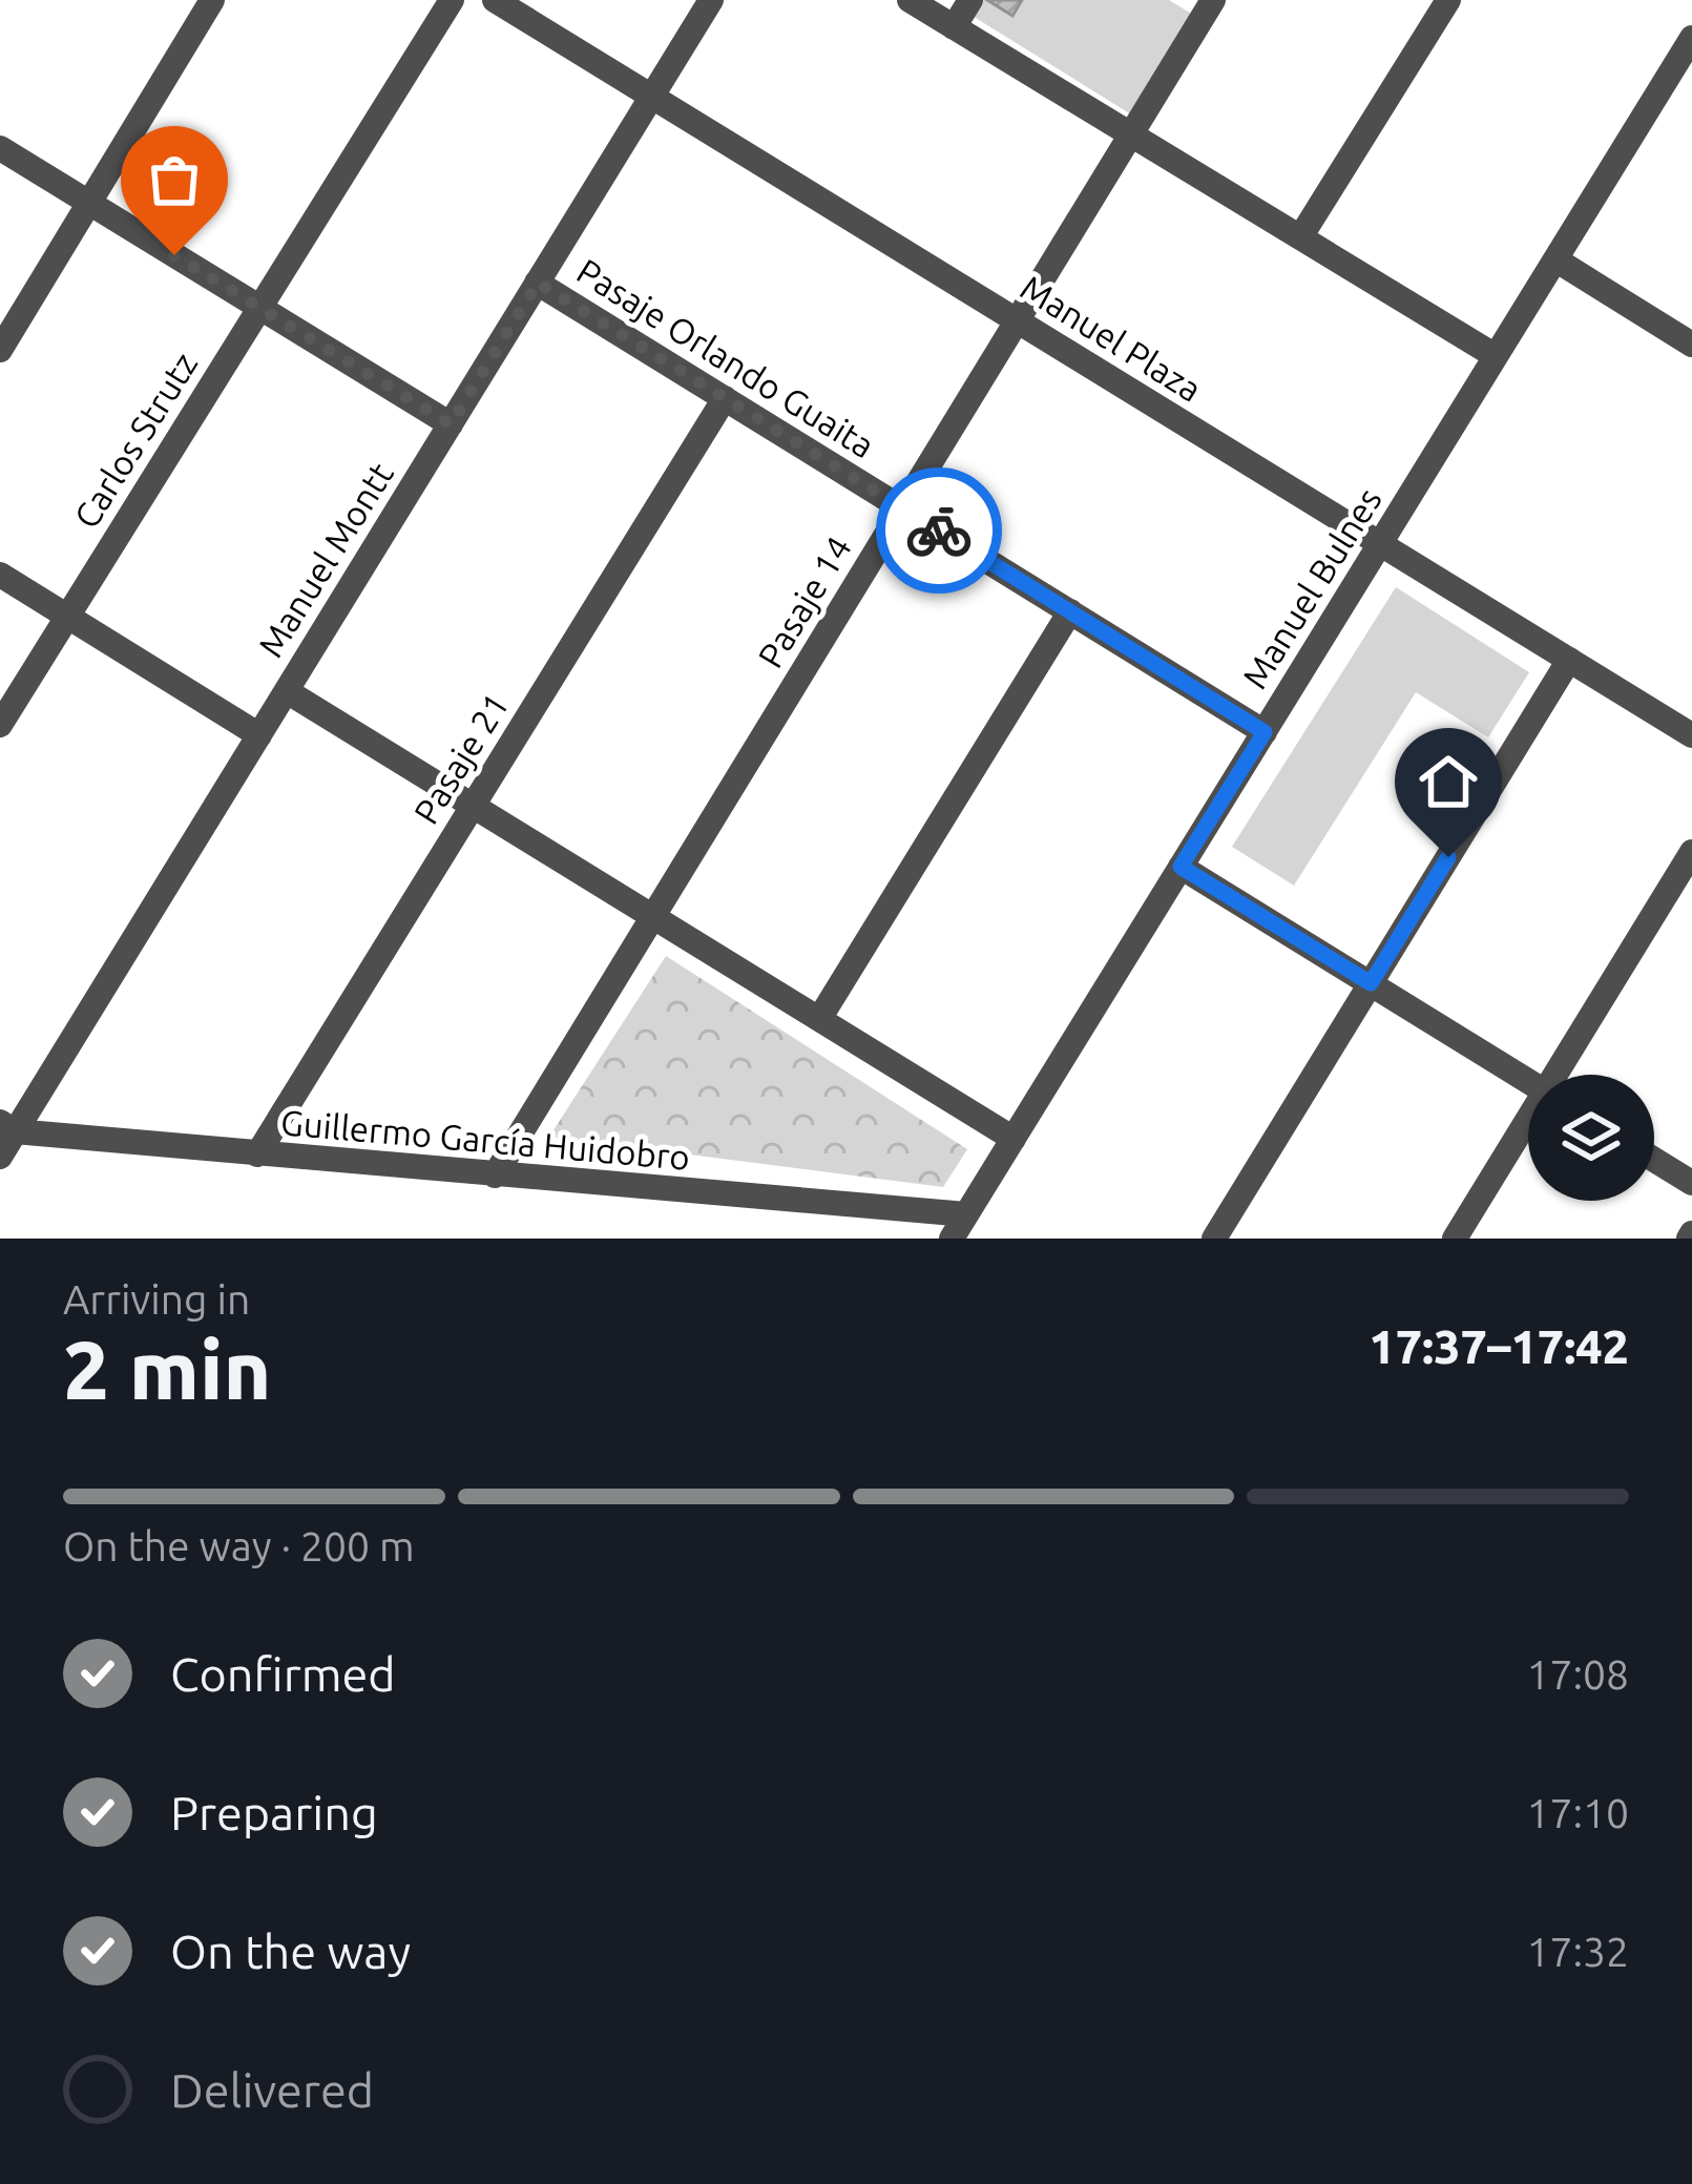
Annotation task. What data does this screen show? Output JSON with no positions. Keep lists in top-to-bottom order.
{
  "streets": {
    "street": [
      "Manuel Plaza",
      "Pasaje Orlando Guaita",
      "Carlos Strutz",
      "Manuel Montt",
      "Manuel Bulnes",
      "Pasaje 14",
      "Pasaje 21",
      "Guillermo García Huidobro"
    ]
  },
  "crossings": [
    ["Manuel Plaza", "Manuel Montt"],
    ["Manuel Plaza", "Manuel Bulnes"],
    ["Manuel Plaza", "Pasaje 14"],
    ["Pasaje Orlando Guaita", "Manuel Montt"],
    ["Pasaje Orlando Guaita", "Manuel Bulnes"],
    ["Pasaje Orlando Guaita", "Pasaje 14"],
    ["Pasaje Orlando Guaita", "Pasaje 21"],
    ["Manuel Montt", "Guillermo García Huidobro"],
    ["Manuel Bulnes", "Guillermo García Huidobro"],
    ["Pasaje 14", "Guillermo García Huidobro"],
    ["Pasaje 21", "Guillermo García Huidobro"]
  ],
  "page": {
    "heading": ["2 min", "Arriving in", "17:37–17:42"],
    "bar": "On the way · 200 m",
    "list": [
      ["Confirmed", "17:08"],
      ["Preparing", "17:10"],
      ["On the way", "17:32"],
      "Delivered"
    ]
  }
}
